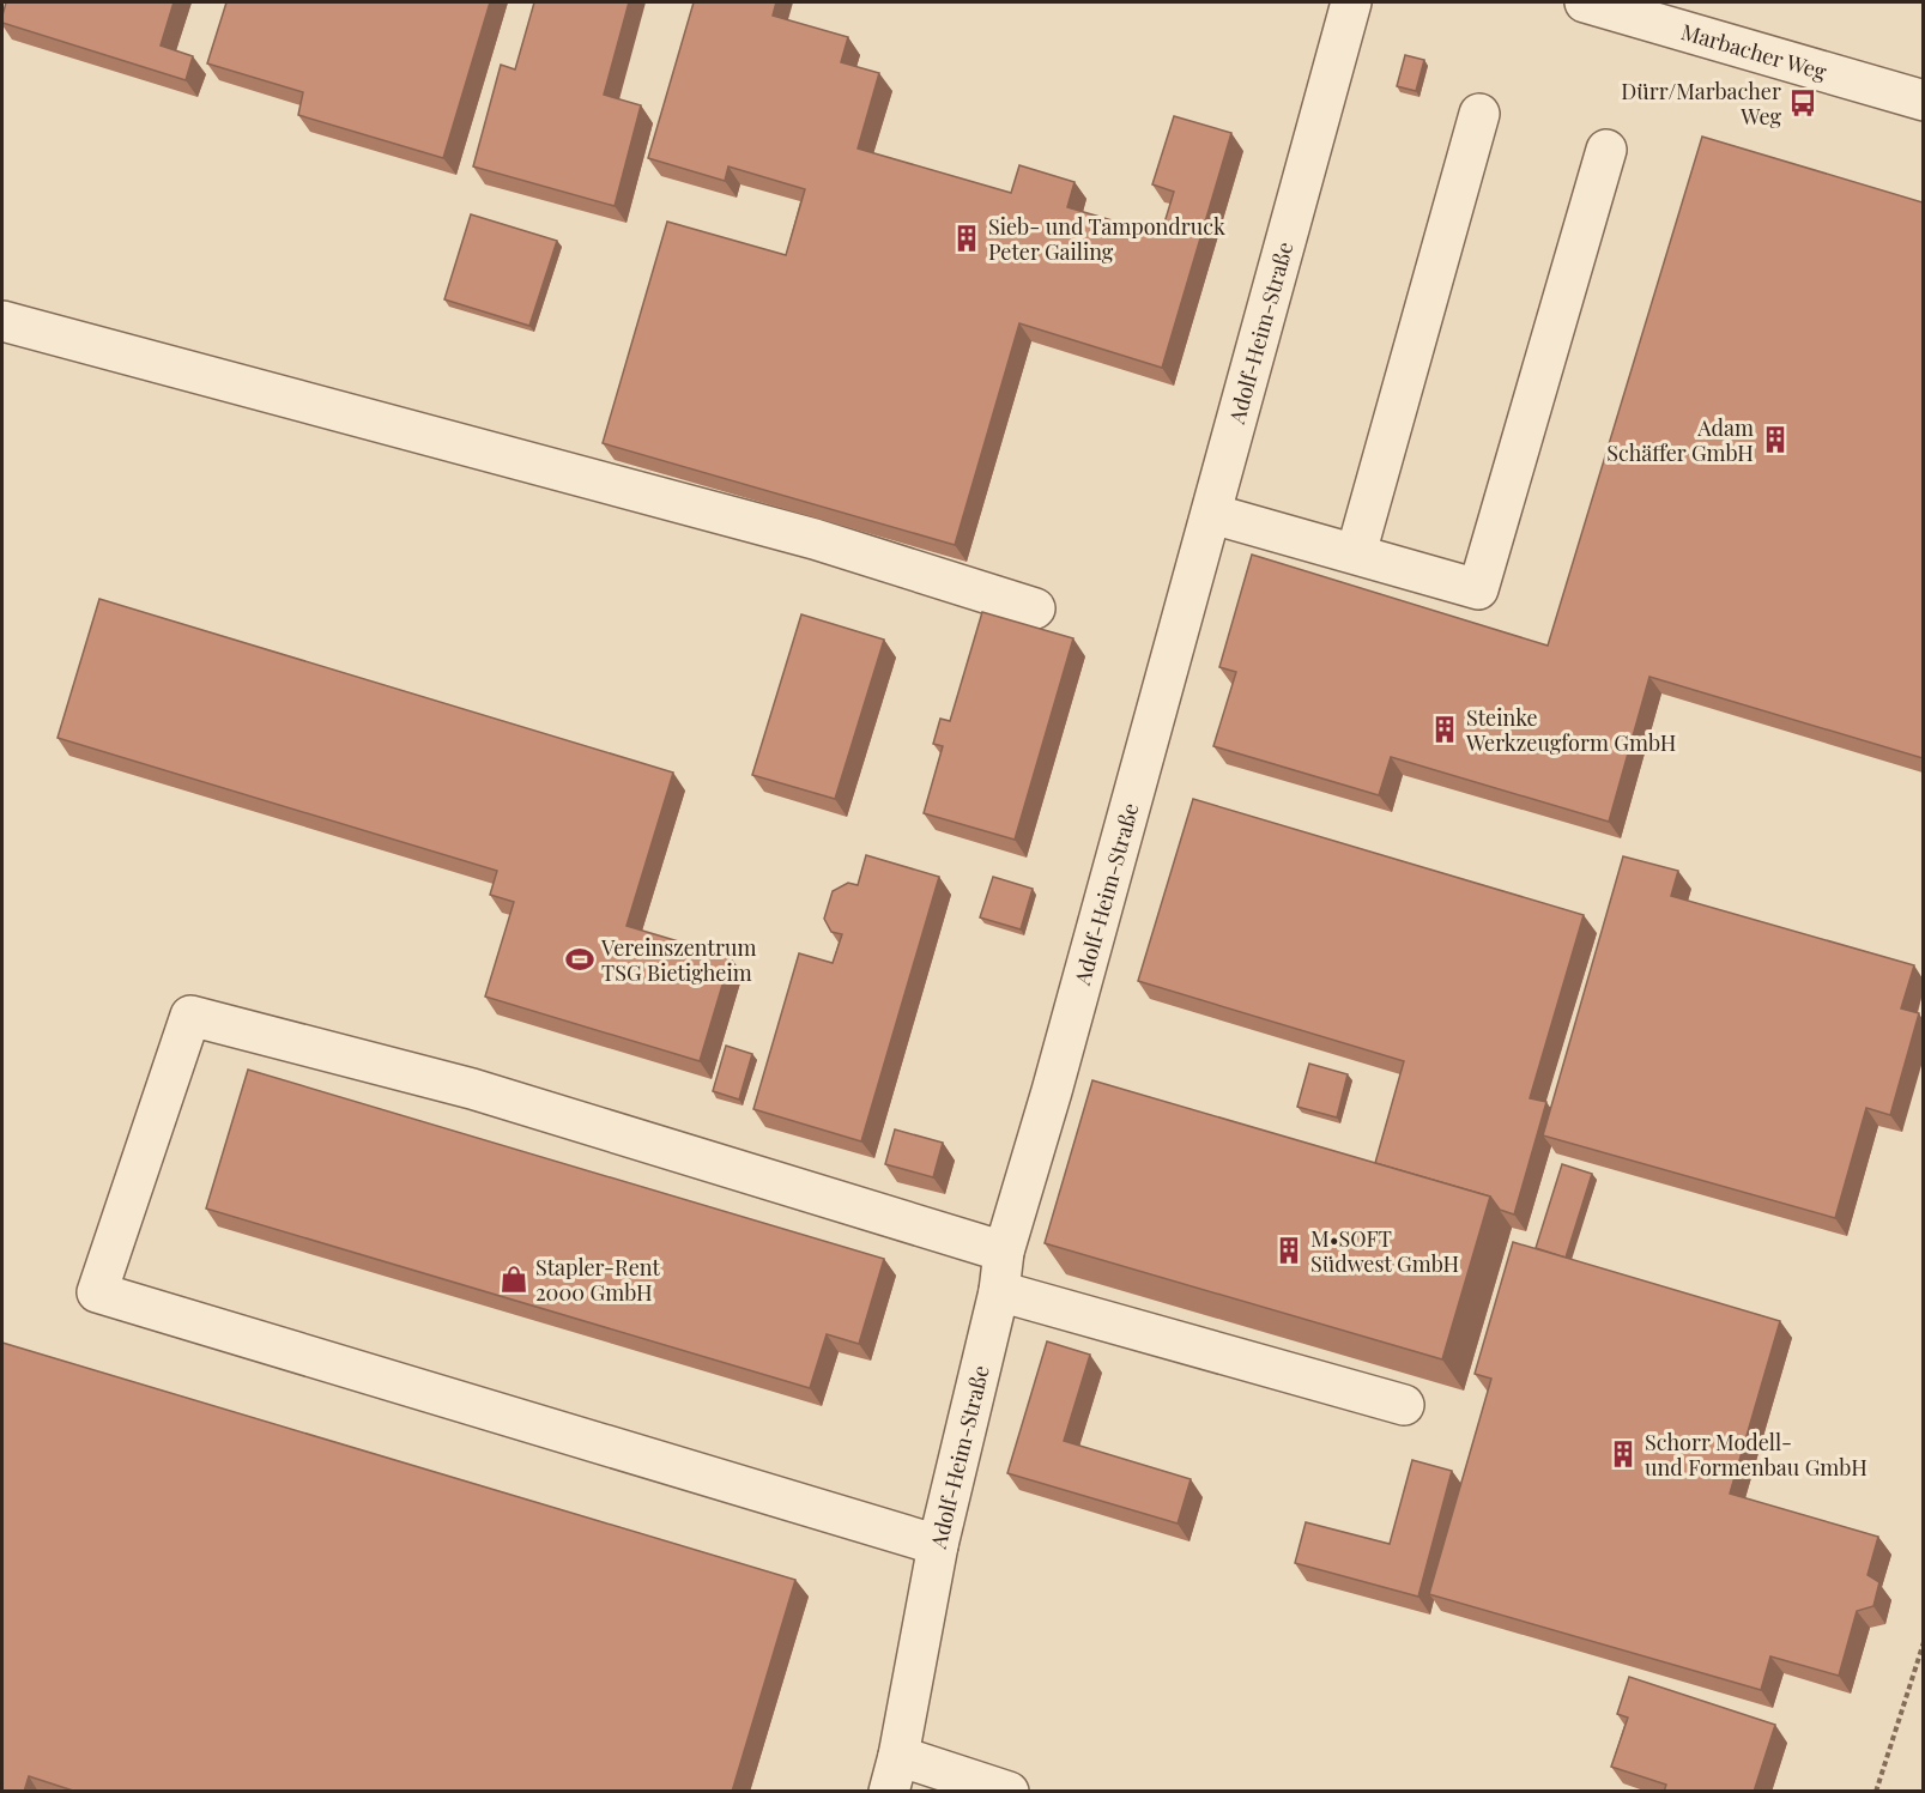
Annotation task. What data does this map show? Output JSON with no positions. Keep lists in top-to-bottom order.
{
  "streets": {
    "street": ["Marbacher Weg", "Adolf-Heim-Straße"]
  },
  "places": {
    "bus stop": ["Dürr/Marbacher Weg"],
    "building": [
      "Sieb- und Tampondruck Peter Gailing",
      "Adam Schäffer GmbH",
      "Steinke Werkzeugform GmbH",
      "M•SOFT Südwest GmbH",
      "Schorr Modell- und Formenbau GmbH"
    ],
    "sports": ["Vereinszentrum TSG Bietigheim"],
    "shop": ["Stapler-Rent 2000 GmbH"]
  }
}
